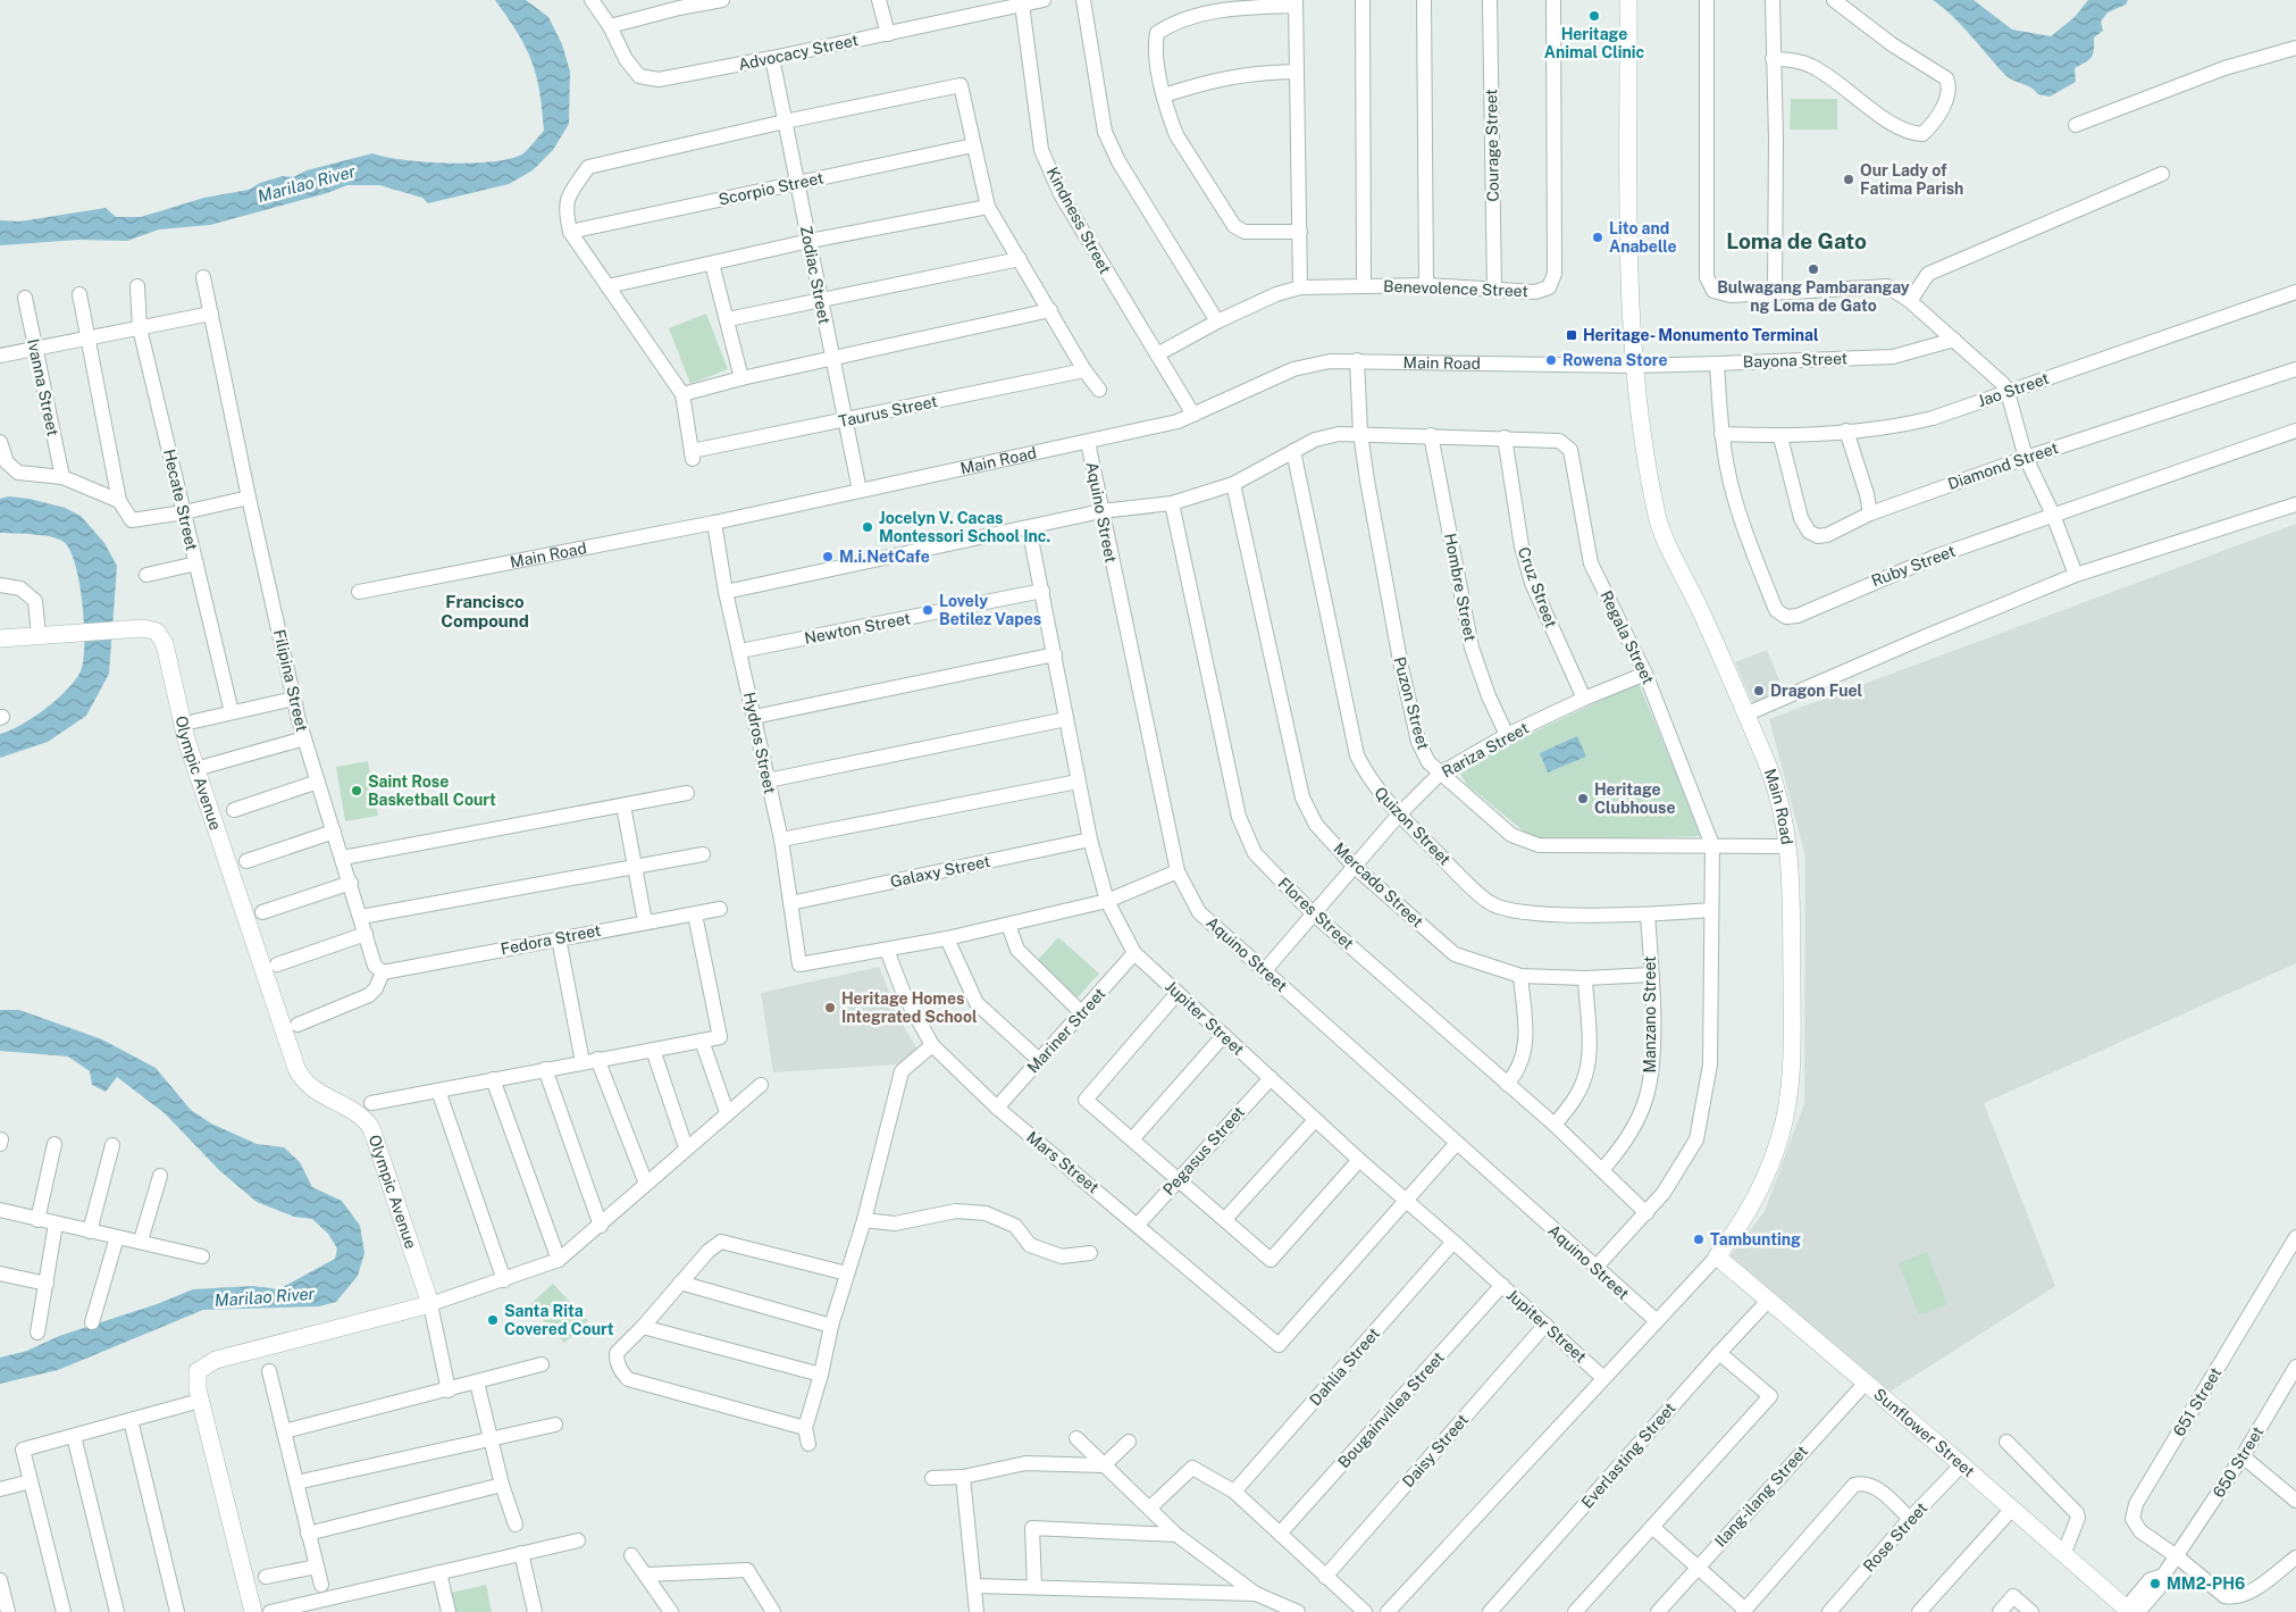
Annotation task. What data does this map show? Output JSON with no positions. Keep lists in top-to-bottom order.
{
  "streets": {
    "main road": ["Main Road", "Olympic Avenue", "Sunflower Street"],
    "street": [
      "Advocacy Street",
      "Courage Street",
      "Scorpio Street",
      "Kindness Street",
      "Zodiac Street",
      "Benevolence Street",
      "Bayona Street",
      "Ivanna Street",
      "Jao Street",
      "Taurus Street",
      "Diamond Street",
      "Hecate Street",
      "Aquino Street",
      "Ruby Street",
      "Hombre Street",
      "Cruz Street",
      "Newton Street",
      "Regala Street",
      "Filipina Street",
      "Puzon Street",
      "Hydros Street",
      "Rariza Street",
      "Quizon Street",
      "Galaxy Street",
      "Mercado Street",
      "Flores Street",
      "Fedora Street",
      "Manzano Street",
      "Jupiter Street",
      "Mariner Street",
      "Pegasus Street",
      "Mars Street",
      "Dahlia Street",
      "651 Street",
      "Bougainvillea Street",
      "Daisy Street",
      "Everlasting Street",
      "650 Street",
      "Ilang-ilang Street",
      "Rose Street"
    ]
  },
  "crossings": [
    ["Advocacy Street", "Kindness Street"],
    ["Advocacy Street", "Zodiac Street"],
    ["Courage Street", "Benevolence Street"],
    ["Scorpio Street", "Zodiac Street"],
    ["Kindness Street", "Benevolence Street"],
    ["Kindness Street", "Main Road"],
    ["Zodiac Street", "Main Road"],
    ["Zodiac Street", "Taurus Street"],
    ["Bayona Street", "Main Road"],
    ["Bayona Street", "Ruby Street"],
    ["Main Road", "Aquino Street"],
    ["Main Road", "Puzon Street"],
    ["Main Road", "Hydros Street"],
    ["Main Road", "Sunflower Street"],
    ["Jao Street", "Diamond Street"],
    ["Jao Street", "Ruby Street"],
    ["Aquino Street", "Regala Street"],
    ["Aquino Street", "Rariza Street"],
    ["Hombre Street", "Regala Street"],
    ["Hombre Street", "Rariza Street"],
    ["Cruz Street", "Regala Street"],
    ["Cruz Street", "Rariza Street"],
    ["Newton Street", "Hydros Street"],
    ["Newton Street", "Jupiter Street"],
    ["Regala Street", "Puzon Street"],
    ["Regala Street", "Hydros Street"],
    ["Regala Street", "Rariza Street"],
    ["Regala Street", "Quizon Street"],
    ["Regala Street", "Mercado Street"],
    ["Regala Street", "Flores Street"],
    ["Regala Street", "Jupiter Street"],
    ["Filipina Street", "Fedora Street"],
    ["Puzon Street", "Rariza Street"],
    ["Hydros Street", "Galaxy Street"],
    ["Hydros Street", "Mars Street"],
    ["Rariza Street", "Quizon Street"],
    ["Rariza Street", "Mercado Street"],
    ["Rariza Street", "Flores Street"],
    ["Quizon Street", "Manzano Street"],
    ["Galaxy Street", "Jupiter Street"],
    ["Mercado Street", "Manzano Street"],
    ["Flores Street", "Manzano Street"],
    ["Jupiter Street", "Mariner Street"],
    ["Jupiter Street", "Pegasus Street"],
    ["Jupiter Street", "Mars Street"],
    ["Jupiter Street", "Dahlia Street"],
    ["Jupiter Street", "Bougainvillea Street"],
    ["Jupiter Street", "Daisy Street"],
    ["Mariner Street", "Mars Street"],
    ["Pegasus Street", "Mars Street"],
    ["651 Street", "650 Street"],
    ["Sunflower Street", "Everlasting Street"],
    ["Sunflower Street", "650 Street"],
    ["Sunflower Street", "Ilang-ilang Street"],
    ["Sunflower Street", "Rose Street"]
  ],
  "districts": ["Loma de Gato", "Francisco Compound"],
  "water": ["Marilao River"],
  "places": {
    "other": [
      "Heritage Animal Clinic",
      "Our Lady of Fatima Parish",
      "Lito and Anabelle",
      "Bulwagang Pambarangay ng Loma de Gato",
      "Rowena Store",
      "Jocelyn V. Cacas Montessori School Inc.",
      "M.i.NetCafe",
      "Lovely Betilez Vapes",
      "Dragon Fuel",
      "Saint Rose Basketball Court",
      "Heritage Clubhouse",
      "Heritage Homes Integrated School",
      "Tambunting",
      "Santa Rita Covered Court",
      "MM2-PH6"
    ],
    "transit": ["Heritage- Monumento Terminal"]
  }
}
